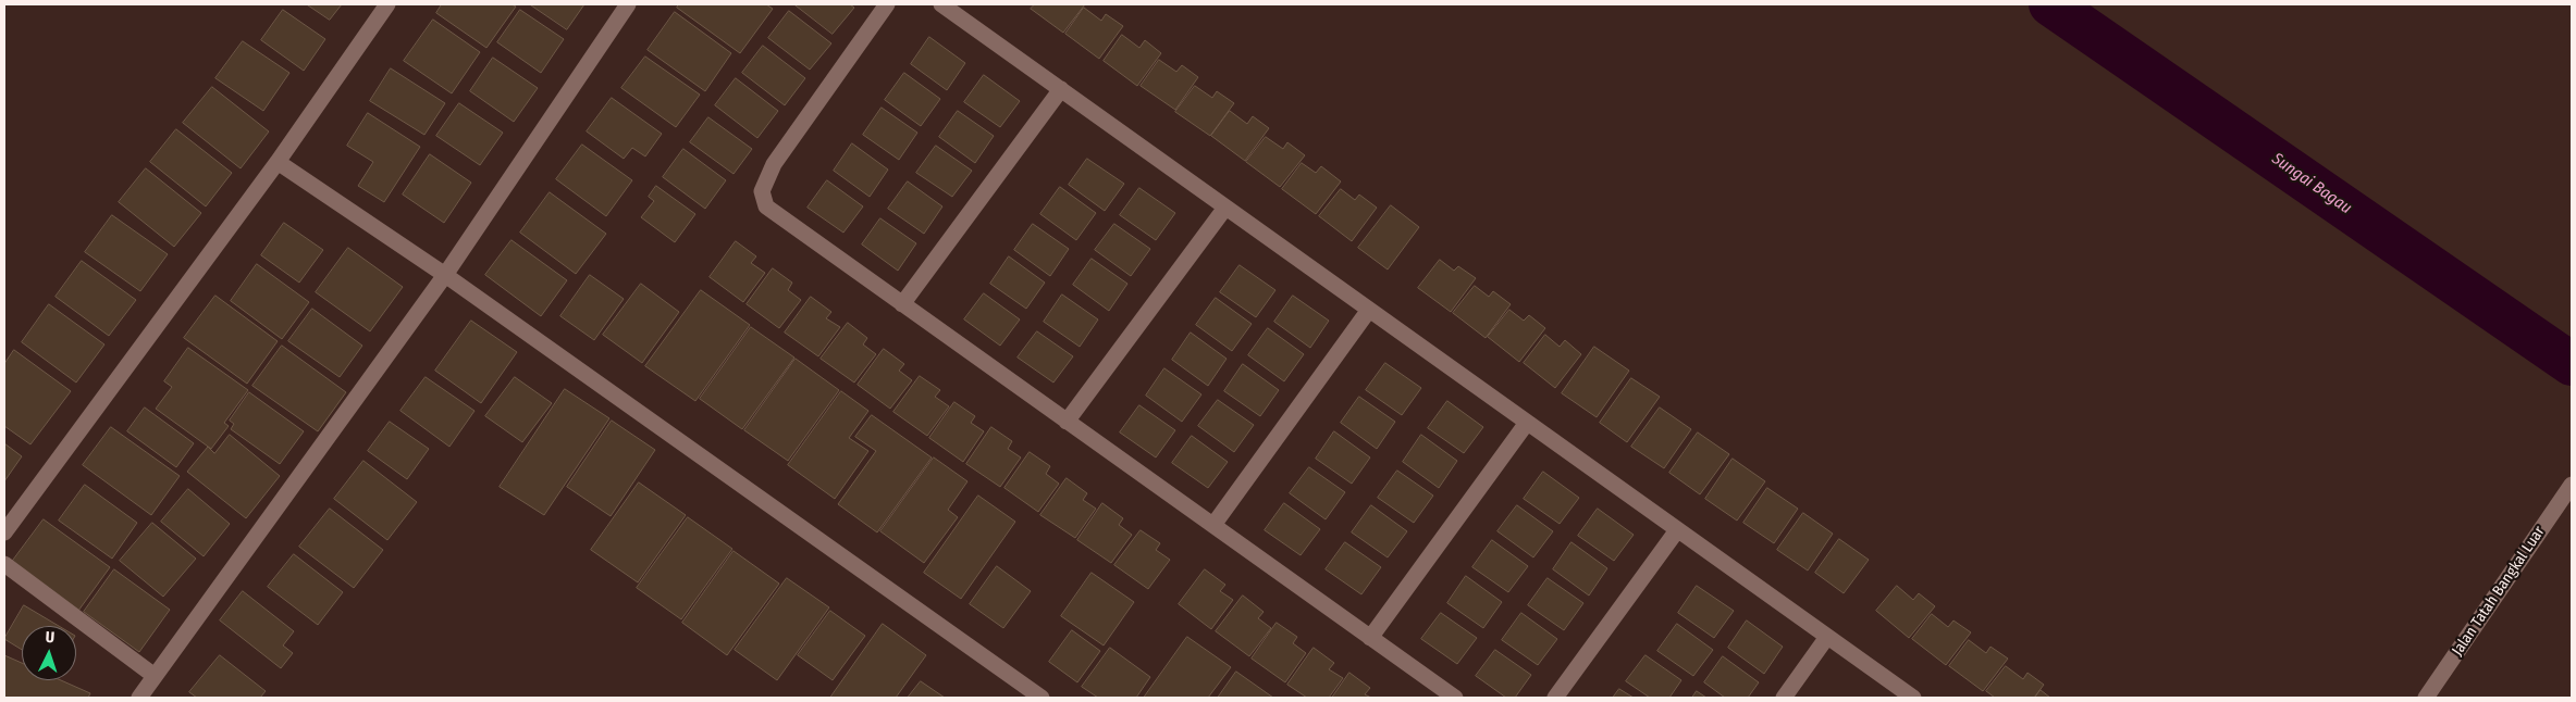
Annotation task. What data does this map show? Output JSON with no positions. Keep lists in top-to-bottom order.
{
  "streets": {
    "street": ["Jalan Tatah Bangkal Luar"]
  },
  "water": ["Sungai Bagau"],
  "north": "top"
}
